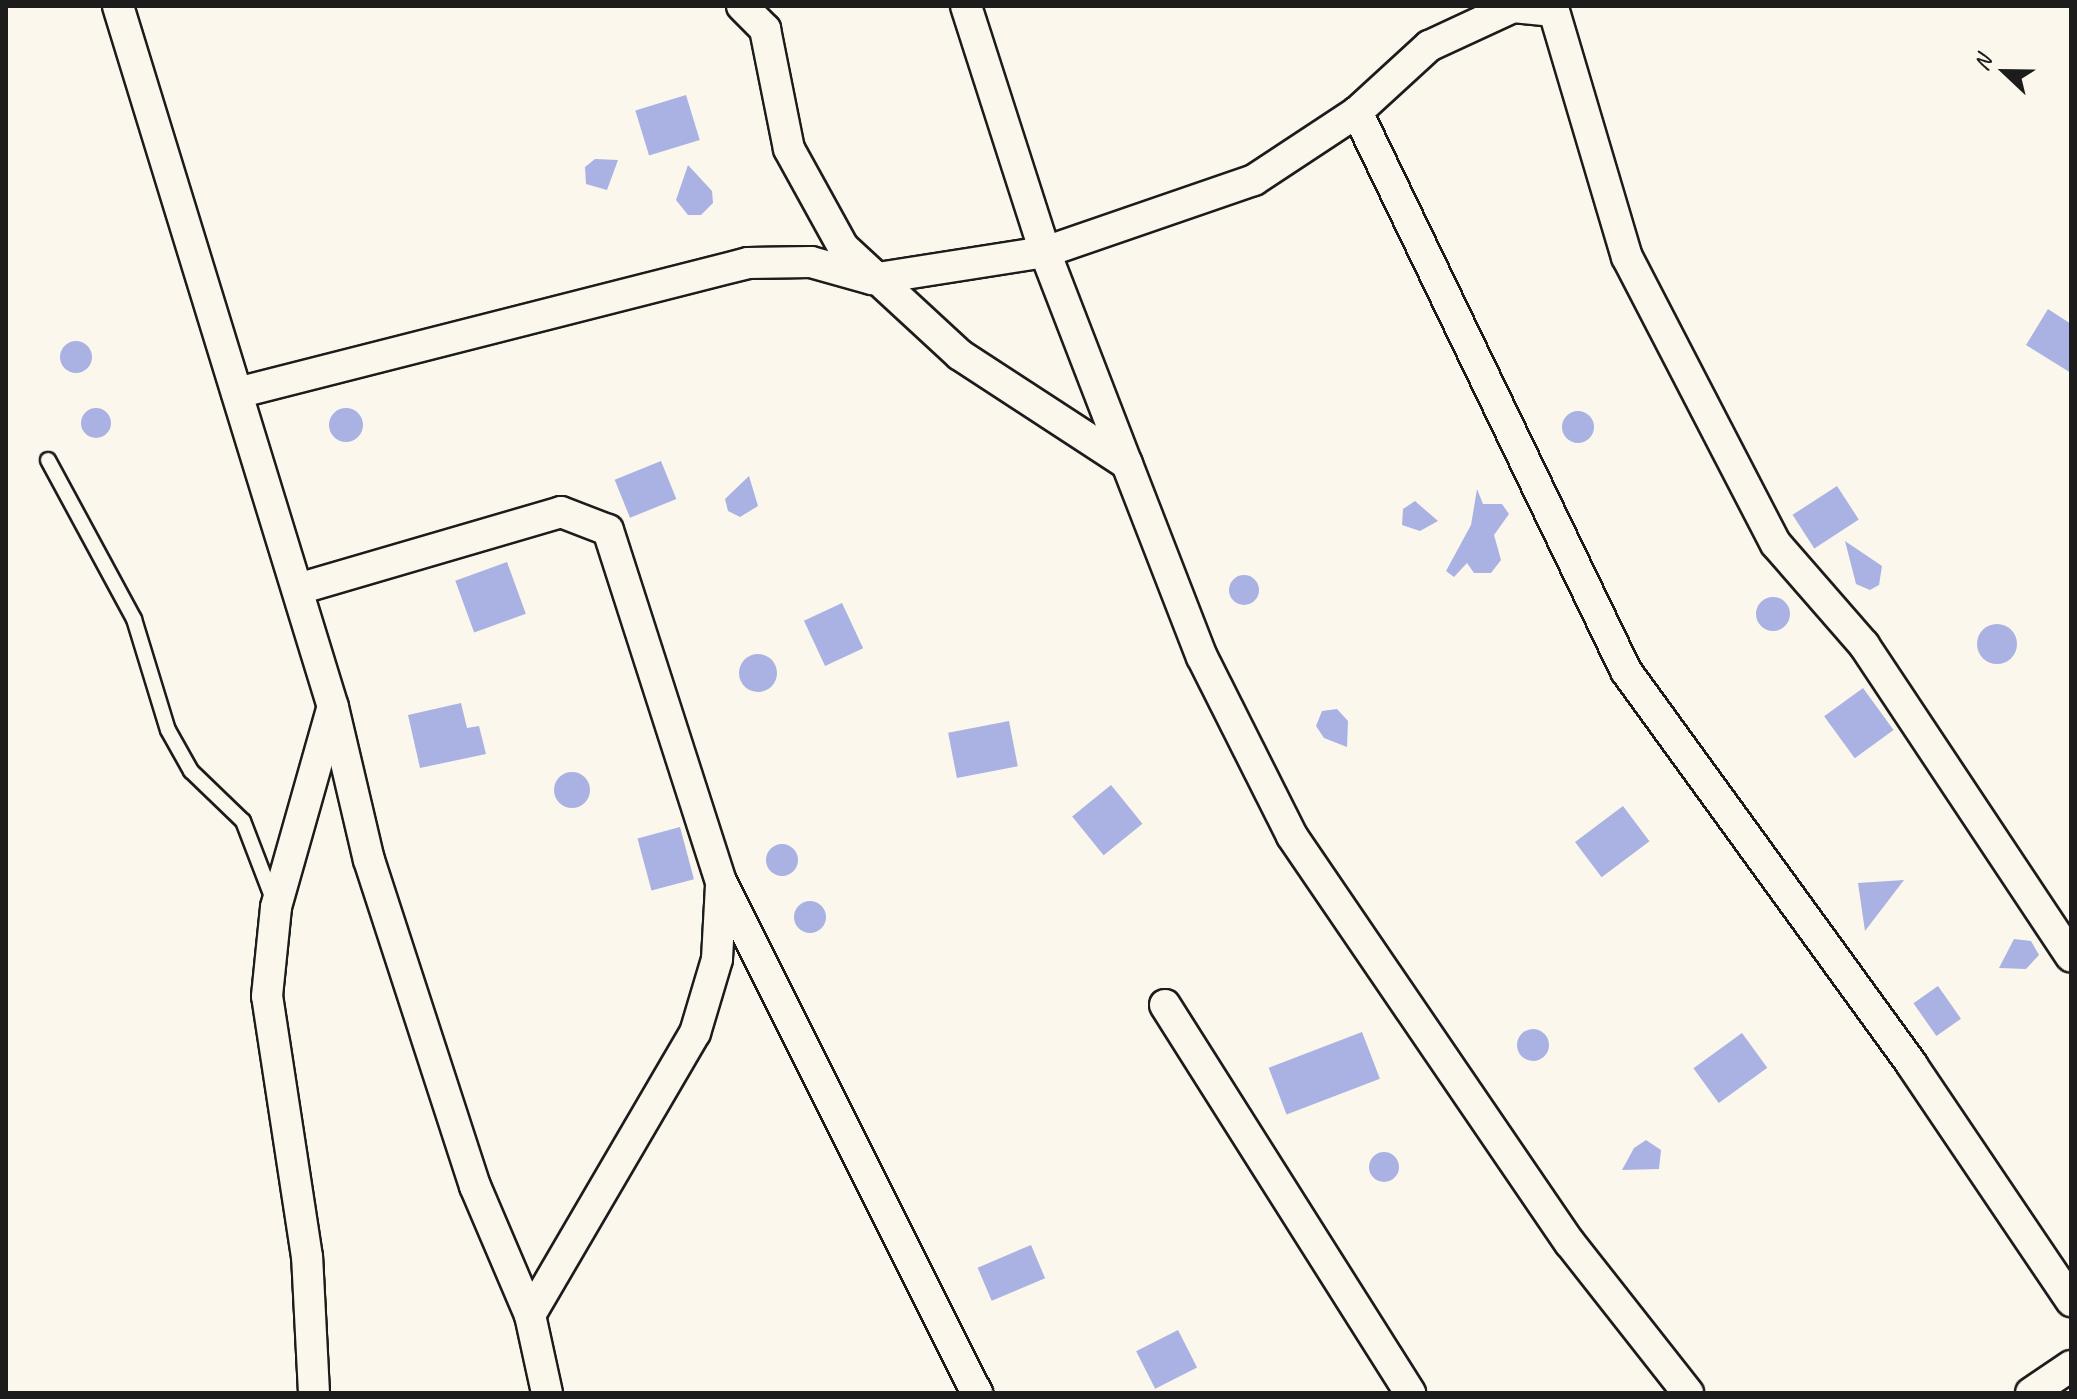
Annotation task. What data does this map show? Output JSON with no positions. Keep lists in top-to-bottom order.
{
  "north": "left"
}
